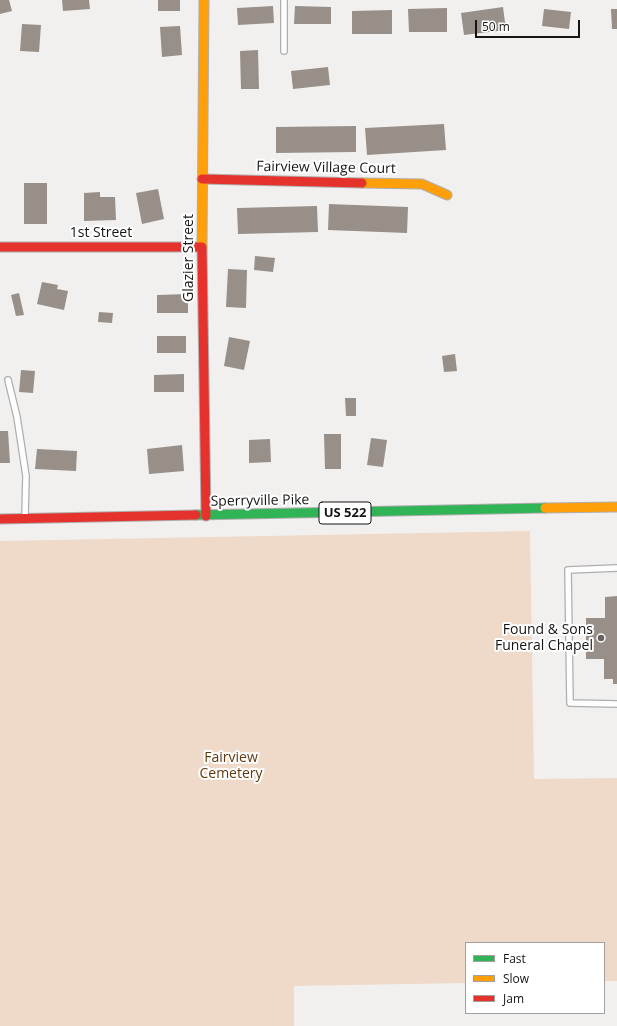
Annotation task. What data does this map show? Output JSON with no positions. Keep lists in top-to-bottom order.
{
  "streets": {
    "street": [
      "Fairview Village Court",
      "1st Street",
      "Glazier Street",
      "Sperryville Pike",
      "US 522"
    ]
  },
  "crossings": [
    ["Fairview Village Court", "Glazier Street"],
    ["1st Street", "Glazier Street"],
    ["Glazier Street", "Sperryville Pike"]
  ],
  "parks": ["Fairview Cemetery"],
  "places": ["Found & Sons Funeral Chapel"],
  "legend": ["Fast", "Slow", "Jam"],
  "scale_bar": "50 m"
}
